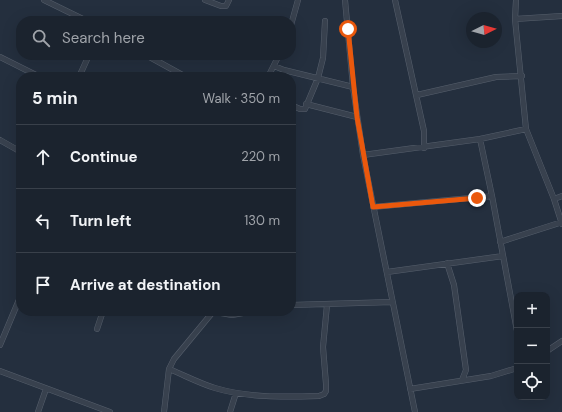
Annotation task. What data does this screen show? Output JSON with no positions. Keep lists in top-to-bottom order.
{
  "north": "right",
  "page": {
    "search": "Search here",
    "heading": ["5 min", "Walk · 350 m"],
    "list": [
      ["Continue", "220 m"],
      ["Turn left", "130 m"],
      "Arrive at destination"
    ],
    "map_buttons": ["+", "−"]
  }
}
